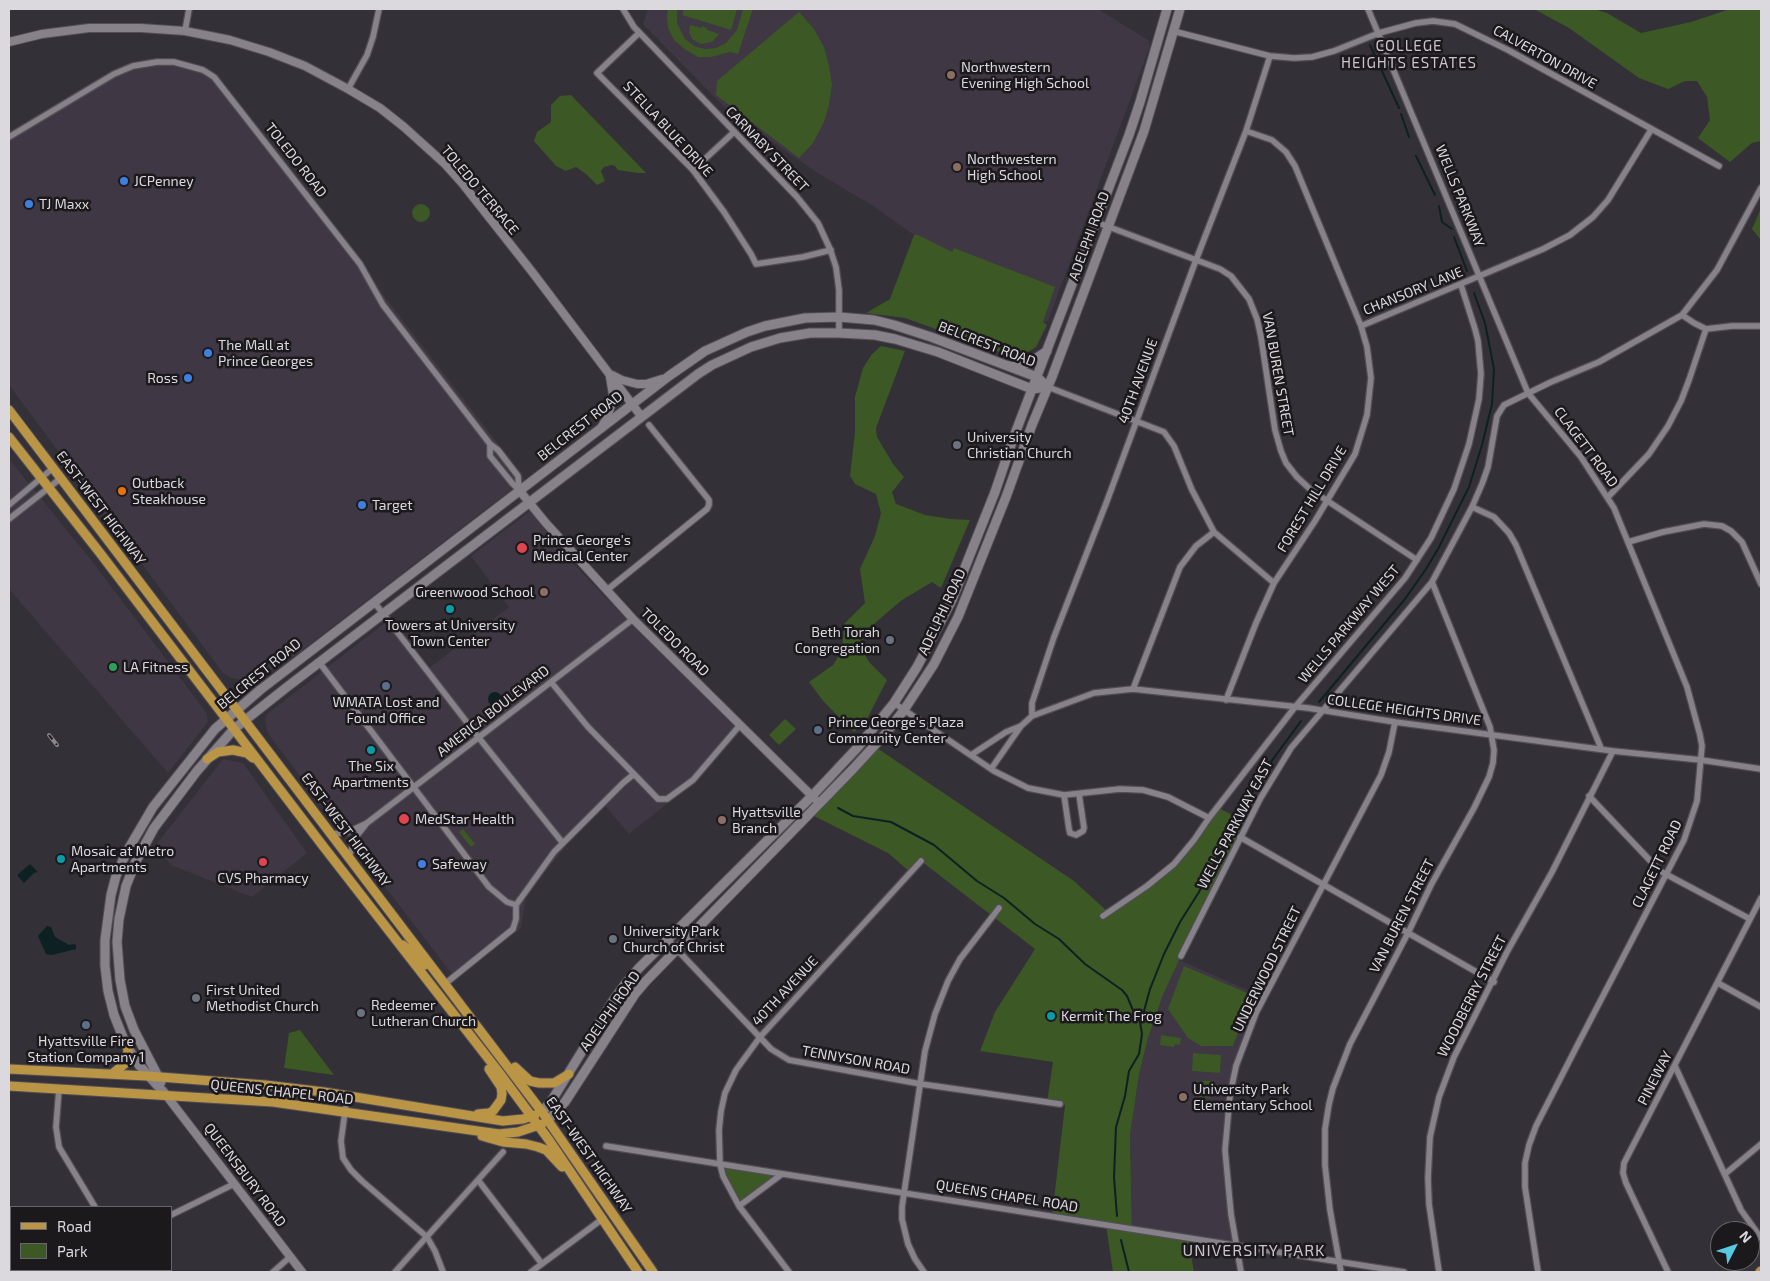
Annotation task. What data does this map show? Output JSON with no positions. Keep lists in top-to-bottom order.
{
  "streets": {
    "main road": [
      "ADELPHI ROAD",
      "BELCREST ROAD",
      "EAST-WEST HIGHWAY",
      "QUEENS CHAPEL ROAD",
      "QUEENSBURY ROAD"
    ],
    "street": [
      "CALVERTON DRIVE",
      "STELLA BLUE DRIVE",
      "CARNABY STREET",
      "TOLEDO ROAD",
      "TOLEDO TERRACE",
      "WELLS PARKWAY",
      "CHANSORY LANE",
      "VAN BUREN STREET",
      "40TH AVENUE",
      "CLAGETT ROAD",
      "FOREST HILL DRIVE",
      "WELLS PARKWAY WEST",
      "COLLEGE HEIGHTS DRIVE",
      "AMERICA BOULEVARD",
      "WELLS PARKWAY EAST",
      "UNDERWOOD STREET",
      "WOODBERRY STREET",
      "TENNYSON ROAD",
      "PINEWAY"
    ]
  },
  "crossings": [
    ["CALVERTON DRIVE", "WELLS PARKWAY"],
    ["CALVERTON DRIVE", "ADELPHI ROAD"],
    ["CALVERTON DRIVE", "CHANSORY LANE"],
    ["CALVERTON DRIVE", "40TH AVENUE"],
    ["STELLA BLUE DRIVE", "CARNABY STREET"],
    ["CARNABY STREET", "BELCREST ROAD"],
    ["TOLEDO ROAD", "ADELPHI ROAD"],
    ["TOLEDO ROAD", "BELCREST ROAD"],
    ["TOLEDO ROAD", "AMERICA BOULEVARD"],
    ["TOLEDO TERRACE", "BELCREST ROAD"],
    ["WELLS PARKWAY", "CHANSORY LANE"],
    ["WELLS PARKWAY", "CLAGETT ROAD"],
    ["WELLS PARKWAY", "WELLS PARKWAY EAST"],
    ["ADELPHI ROAD", "BELCREST ROAD"],
    ["ADELPHI ROAD", "VAN BUREN STREET"],
    ["ADELPHI ROAD", "EAST-WEST HIGHWAY"],
    ["ADELPHI ROAD", "TENNYSON ROAD"],
    ["ADELPHI ROAD", "QUEENS CHAPEL ROAD"],
    ["CHANSORY LANE", "FOREST HILL DRIVE"],
    ["CHANSORY LANE", "WELLS PARKWAY WEST"],
    ["BELCREST ROAD", "EAST-WEST HIGHWAY"],
    ["BELCREST ROAD", "QUEENS CHAPEL ROAD"],
    ["BELCREST ROAD", "QUEENSBURY ROAD"],
    ["VAN BUREN STREET", "40TH AVENUE"],
    ["VAN BUREN STREET", "FOREST HILL DRIVE"],
    ["VAN BUREN STREET", "WELLS PARKWAY WEST"],
    ["VAN BUREN STREET", "COLLEGE HEIGHTS DRIVE"],
    ["VAN BUREN STREET", "WELLS PARKWAY EAST"],
    ["VAN BUREN STREET", "QUEENS CHAPEL ROAD"],
    ["40TH AVENUE", "FOREST HILL DRIVE"],
    ["40TH AVENUE", "COLLEGE HEIGHTS DRIVE"],
    ["40TH AVENUE", "TENNYSON ROAD"],
    ["40TH AVENUE", "QUEENS CHAPEL ROAD"],
    ["CLAGETT ROAD", "COLLEGE HEIGHTS DRIVE"],
    ["CLAGETT ROAD", "WELLS PARKWAY EAST"],
    ["FOREST HILL DRIVE", "COLLEGE HEIGHTS DRIVE"],
    ["EAST-WEST HIGHWAY", "AMERICA BOULEVARD"],
    ["EAST-WEST HIGHWAY", "QUEENS CHAPEL ROAD"],
    ["WELLS PARKWAY WEST", "COLLEGE HEIGHTS DRIVE"],
    ["COLLEGE HEIGHTS DRIVE", "WELLS PARKWAY EAST"],
    ["COLLEGE HEIGHTS DRIVE", "UNDERWOOD STREET"],
    ["COLLEGE HEIGHTS DRIVE", "WOODBERRY STREET"],
    ["UNDERWOOD STREET", "QUEENS CHAPEL ROAD"],
    ["QUEENS CHAPEL ROAD", "QUEENSBURY ROAD"]
  ],
  "districts": ["COLLEGE HEIGHTS ESTATES", "UNIVERSITY PARK"],
  "places": [
    "Northwestern Evening High School",
    "Northwestern High School",
    "JCPenney",
    "TJ Maxx",
    "The Mall at Prince Georges",
    "Ross",
    "University Christian Church",
    "Outback Steakhouse",
    "Target",
    "Prince George's Medical Center",
    "Greenwood School",
    "Towers at University Town Center",
    "Beth Torah Congregation",
    "LA Fitness",
    "WMATA Lost and Found Office",
    "Prince George's Plaza Community Center",
    "The Six Apartments",
    "MedStar Health",
    "Hyattsville Branch",
    "Mosaic at Metro Apartments",
    "CVS Pharmacy",
    "Safeway",
    "University Park Church of Christ",
    "First United Methodist Church",
    "Redeemer Lutheran Church",
    "Kermit The Frog",
    "Hyattsville Fire Station Company 1",
    "University Park Elementary School"
  ],
  "legend": ["Road", "Park"],
  "north": "top right"
}
